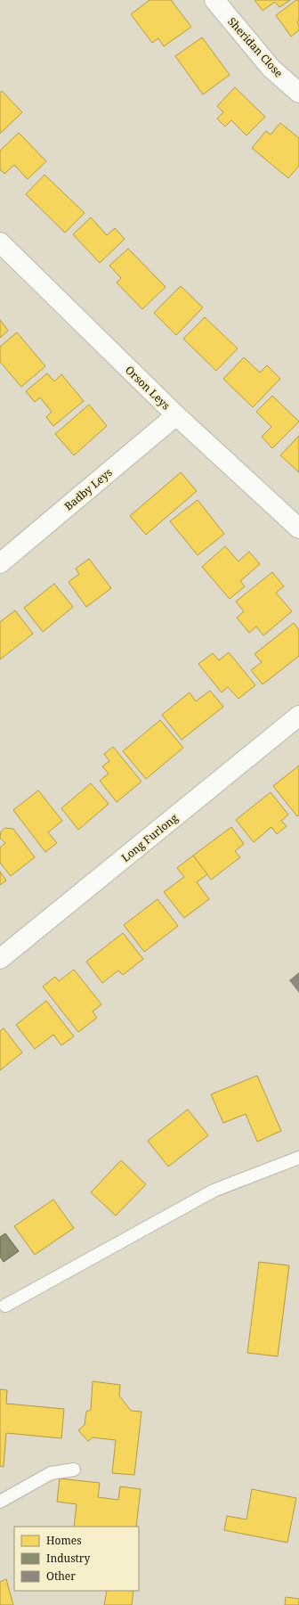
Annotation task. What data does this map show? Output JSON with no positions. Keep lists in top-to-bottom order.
{
  "streets": {
    "street": [
      "Sheridan Close",
      "Orson Leys",
      "Badby Leys",
      "Long Furlong"
    ]
  },
  "crossings": [
    ["Orson Leys", "Badby Leys"]
  ],
  "legend": ["Homes", "Industry", "Other"]
}
